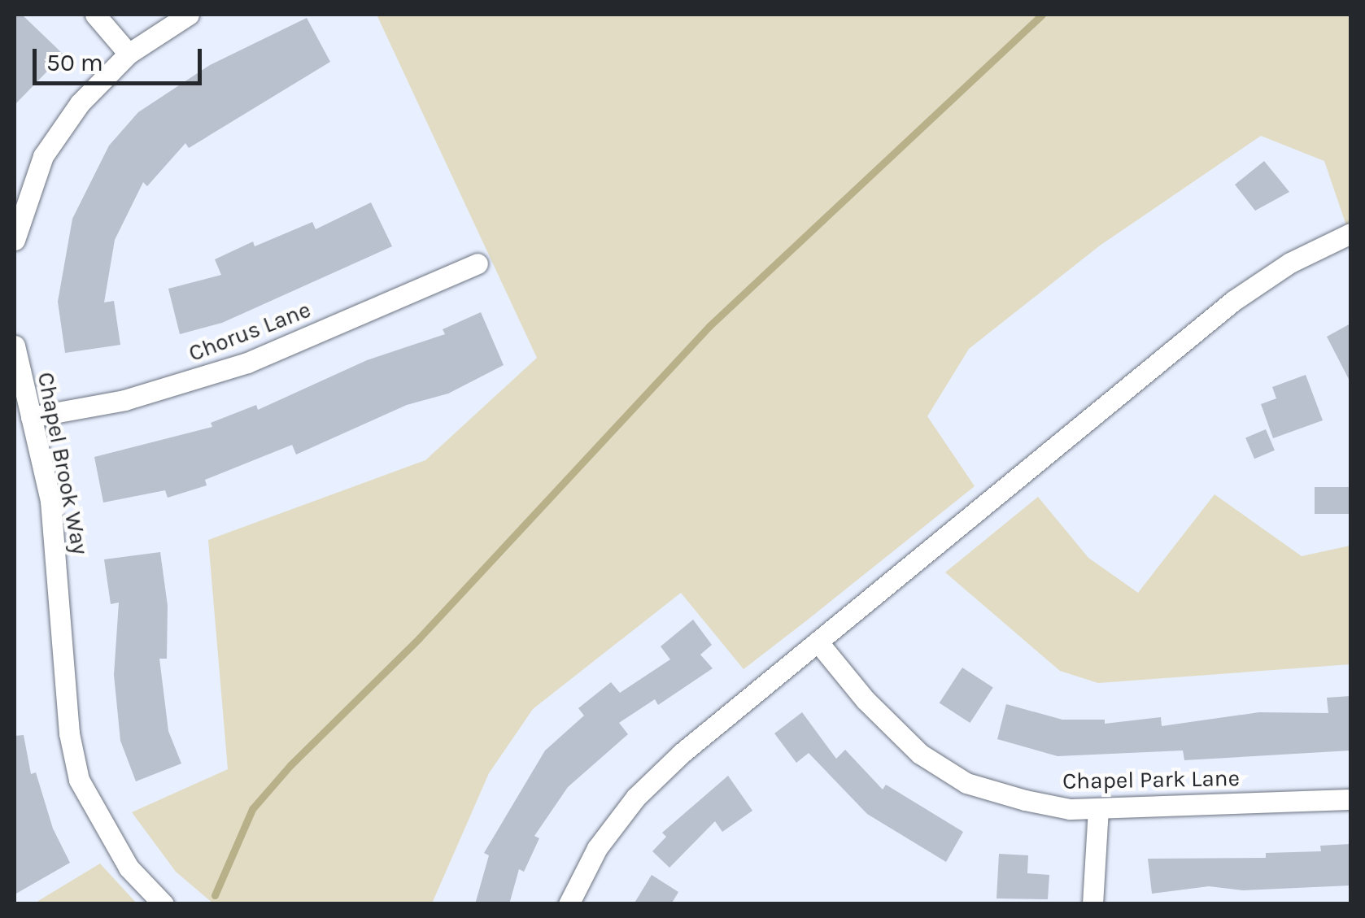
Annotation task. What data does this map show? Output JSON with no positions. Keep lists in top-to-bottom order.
{
  "streets": {
    "street": ["Chorus Lane", "Chapel Brook Way", "Chapel Park Lane"]
  },
  "crossings": [
    ["Chorus Lane", "Chapel Brook Way"]
  ],
  "scale_bar": "50 m"
}
